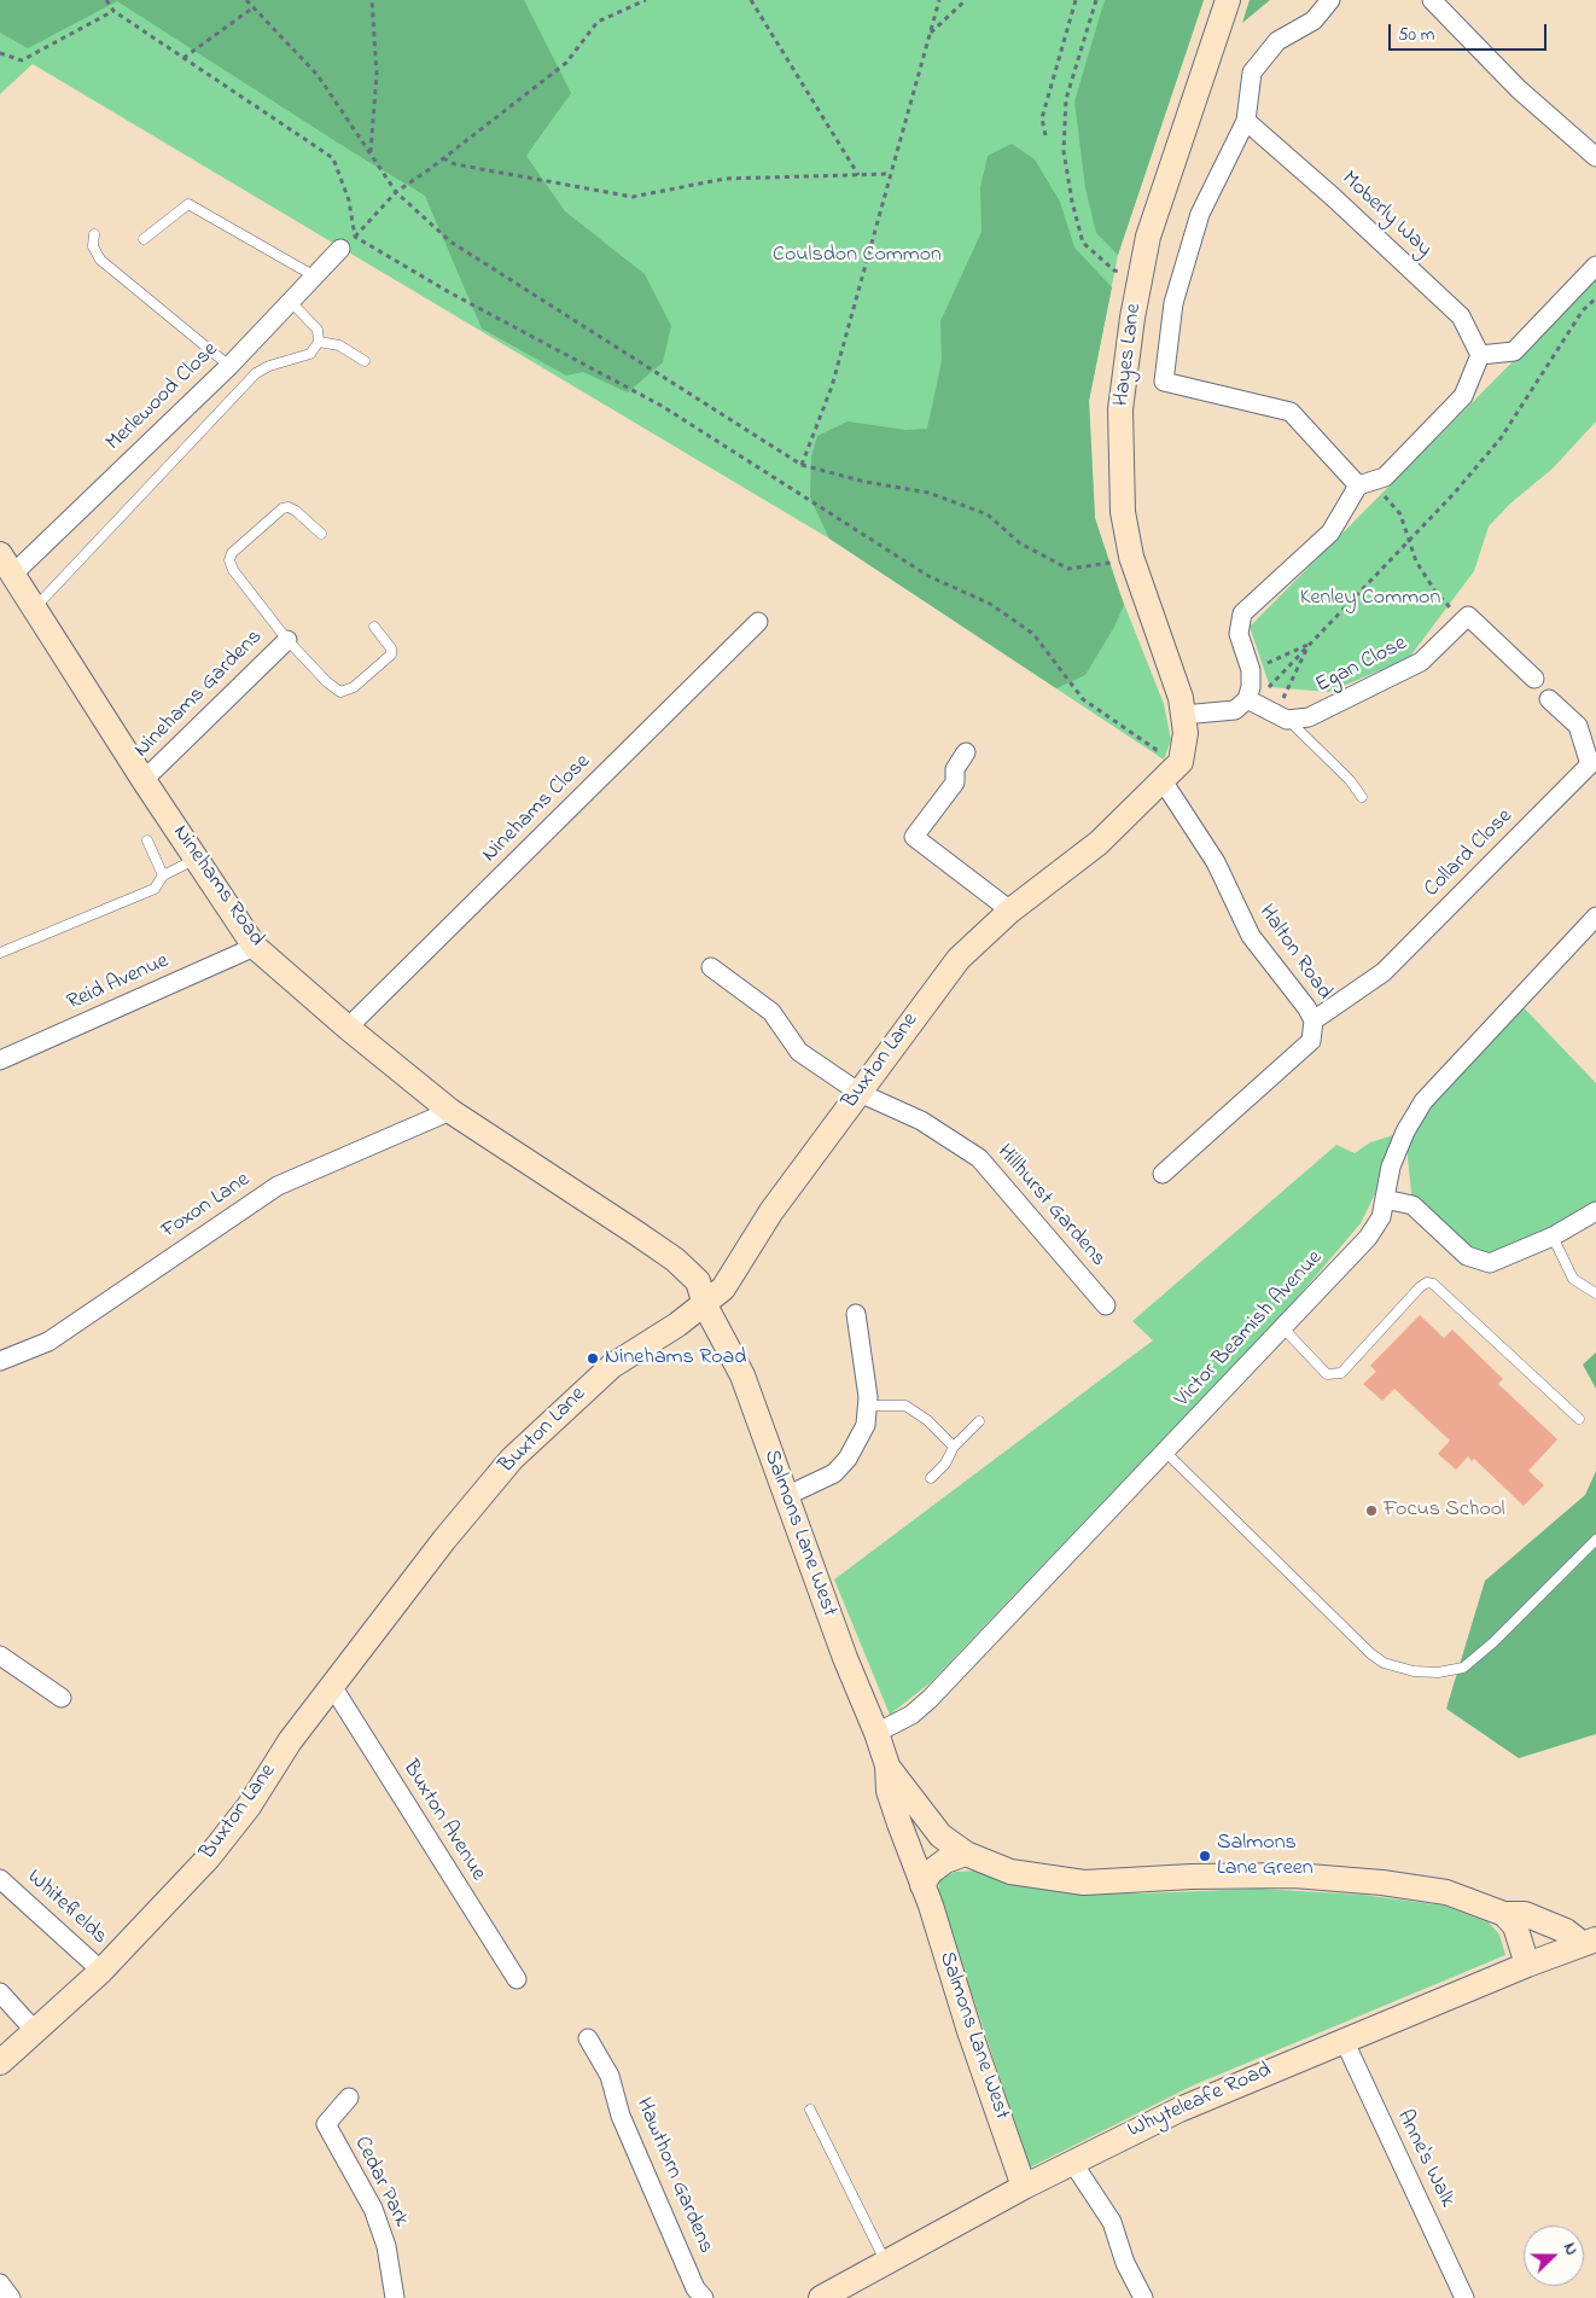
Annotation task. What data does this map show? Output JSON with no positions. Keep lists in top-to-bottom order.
{
  "streets": {
    "street": [
      "Moberly Way",
      "Hayes Lane",
      "Merlewood Close",
      "Egan Close",
      "Ninehams Gardens",
      "Ninehams Close",
      "Collard Close",
      "Ninehams Road",
      "Halton Road",
      "Reid Avenue",
      "Buxton Lane",
      "Foxon Lane",
      "Hillhurst Gardens",
      "Victor Beamish Avenue",
      "Salmons Lane West",
      "Buxton Avenue",
      "Whitefields",
      "Whyteleafe Road",
      "Anne's Walk",
      "Hawthorn Gardens",
      "Cedar Park"
    ]
  },
  "crossings": [
    ["Merlewood Close", "Ninehams Road"],
    ["Ninehams Gardens", "Ninehams Road"],
    ["Ninehams Close", "Ninehams Road"],
    ["Collard Close", "Halton Road"],
    ["Ninehams Road", "Reid Avenue"],
    ["Ninehams Road", "Buxton Lane"],
    ["Ninehams Road", "Foxon Lane"],
    ["Ninehams Road", "Salmons Lane West"],
    ["Halton Road", "Buxton Lane"],
    ["Buxton Lane", "Hillhurst Gardens"],
    ["Buxton Lane", "Salmons Lane West"],
    ["Buxton Lane", "Buxton Avenue"],
    ["Buxton Lane", "Whitefields"],
    ["Victor Beamish Avenue", "Salmons Lane West"],
    ["Salmons Lane West", "Whyteleafe Road"],
    ["Whyteleafe Road", "Anne's Walk"]
  ],
  "parks": ["Coulsdon Common", "Kenley Common"],
  "places": ["Ninehams Road", "Focus School", "Salmons Lane Green"],
  "scale_bar": "50 m",
  "north": "right"
}
